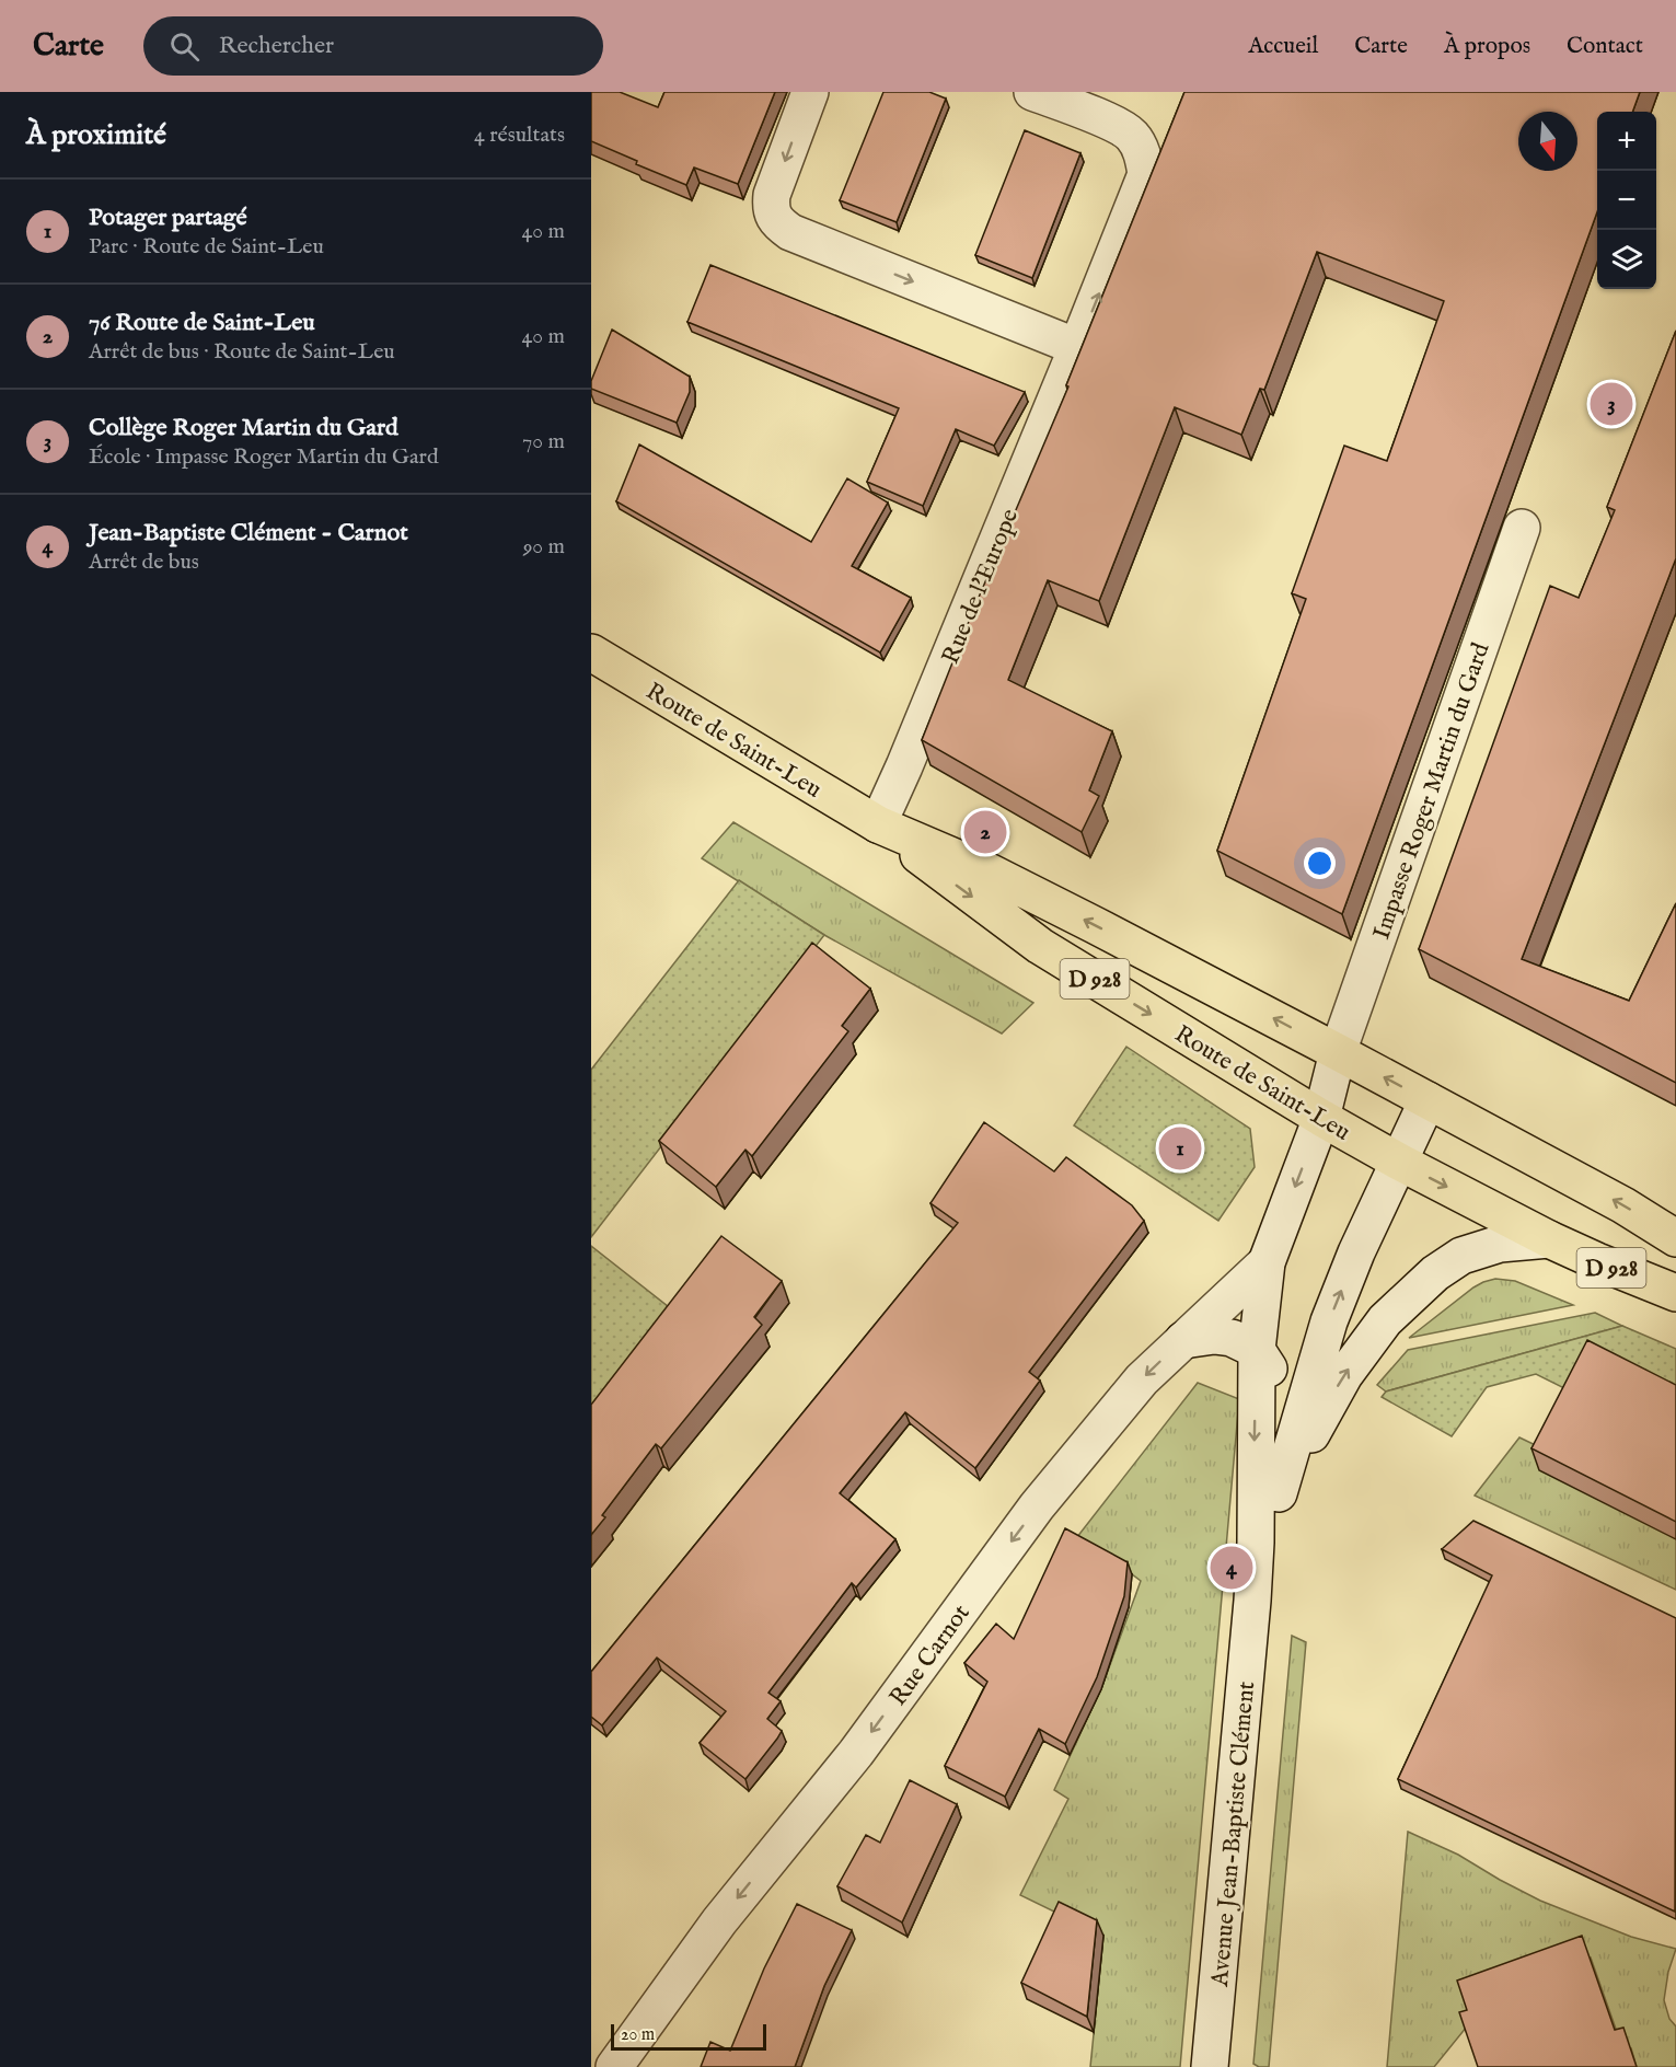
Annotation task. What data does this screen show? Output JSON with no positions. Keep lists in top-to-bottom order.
{
  "streets": {
    "main road": ["Route de Saint-Leu", "D 928"],
    "street": [
      "Rue de l'Europe",
      "Impasse Roger Martin du Gard",
      "Rue Carnot",
      "Avenue Jean-Baptiste Clément"
    ]
  },
  "crossings": [
    ["Rue de l'Europe", "Route de Saint-Leu"],
    ["Route de Saint-Leu", "Impasse Roger Martin du Gard"],
    ["Route de Saint-Leu", "Avenue Jean-Baptiste Clément"],
    ["Impasse Roger Martin du Gard", "Avenue Jean-Baptiste Clément"],
    ["Rue Carnot", "Avenue Jean-Baptiste Clément"]
  ],
  "one_way": ["Rue Carnot"],
  "scale_bar": "20 m",
  "north": "bottom",
  "page": {
    "header": "Carte",
    "search": "Rechercher",
    "nav": [
      "Accueil",
      "Carte",
      "À propos",
      "Contact"
    ],
    "heading": ["À proximité", "4 résultats"],
    "map_buttons": ["+", "−"],
    "list": [
      {
        "mark": "1",
        "name": "Potager partagé",
        "note": "Parc · Route de Saint-Leu",
        "value": "40 m"
      },
      {
        "mark": "2",
        "name": "76 Route de Saint-Leu",
        "note": "Arrêt de bus · Route de Saint-Leu",
        "value": "40 m"
      },
      {
        "mark": "3",
        "name": "Collège Roger Martin du Gard",
        "note": "École · Impasse Roger Martin du Gard",
        "value": "70 m"
      },
      {
        "mark": "4",
        "name": "Jean-Baptiste Clément - Carnot",
        "note": "Arrêt de bus",
        "value": "90 m"
      }
    ],
    "pins": [
      "3",
      "2",
      "1",
      "4"
    ],
    "scale": "20 m"
  }
}
